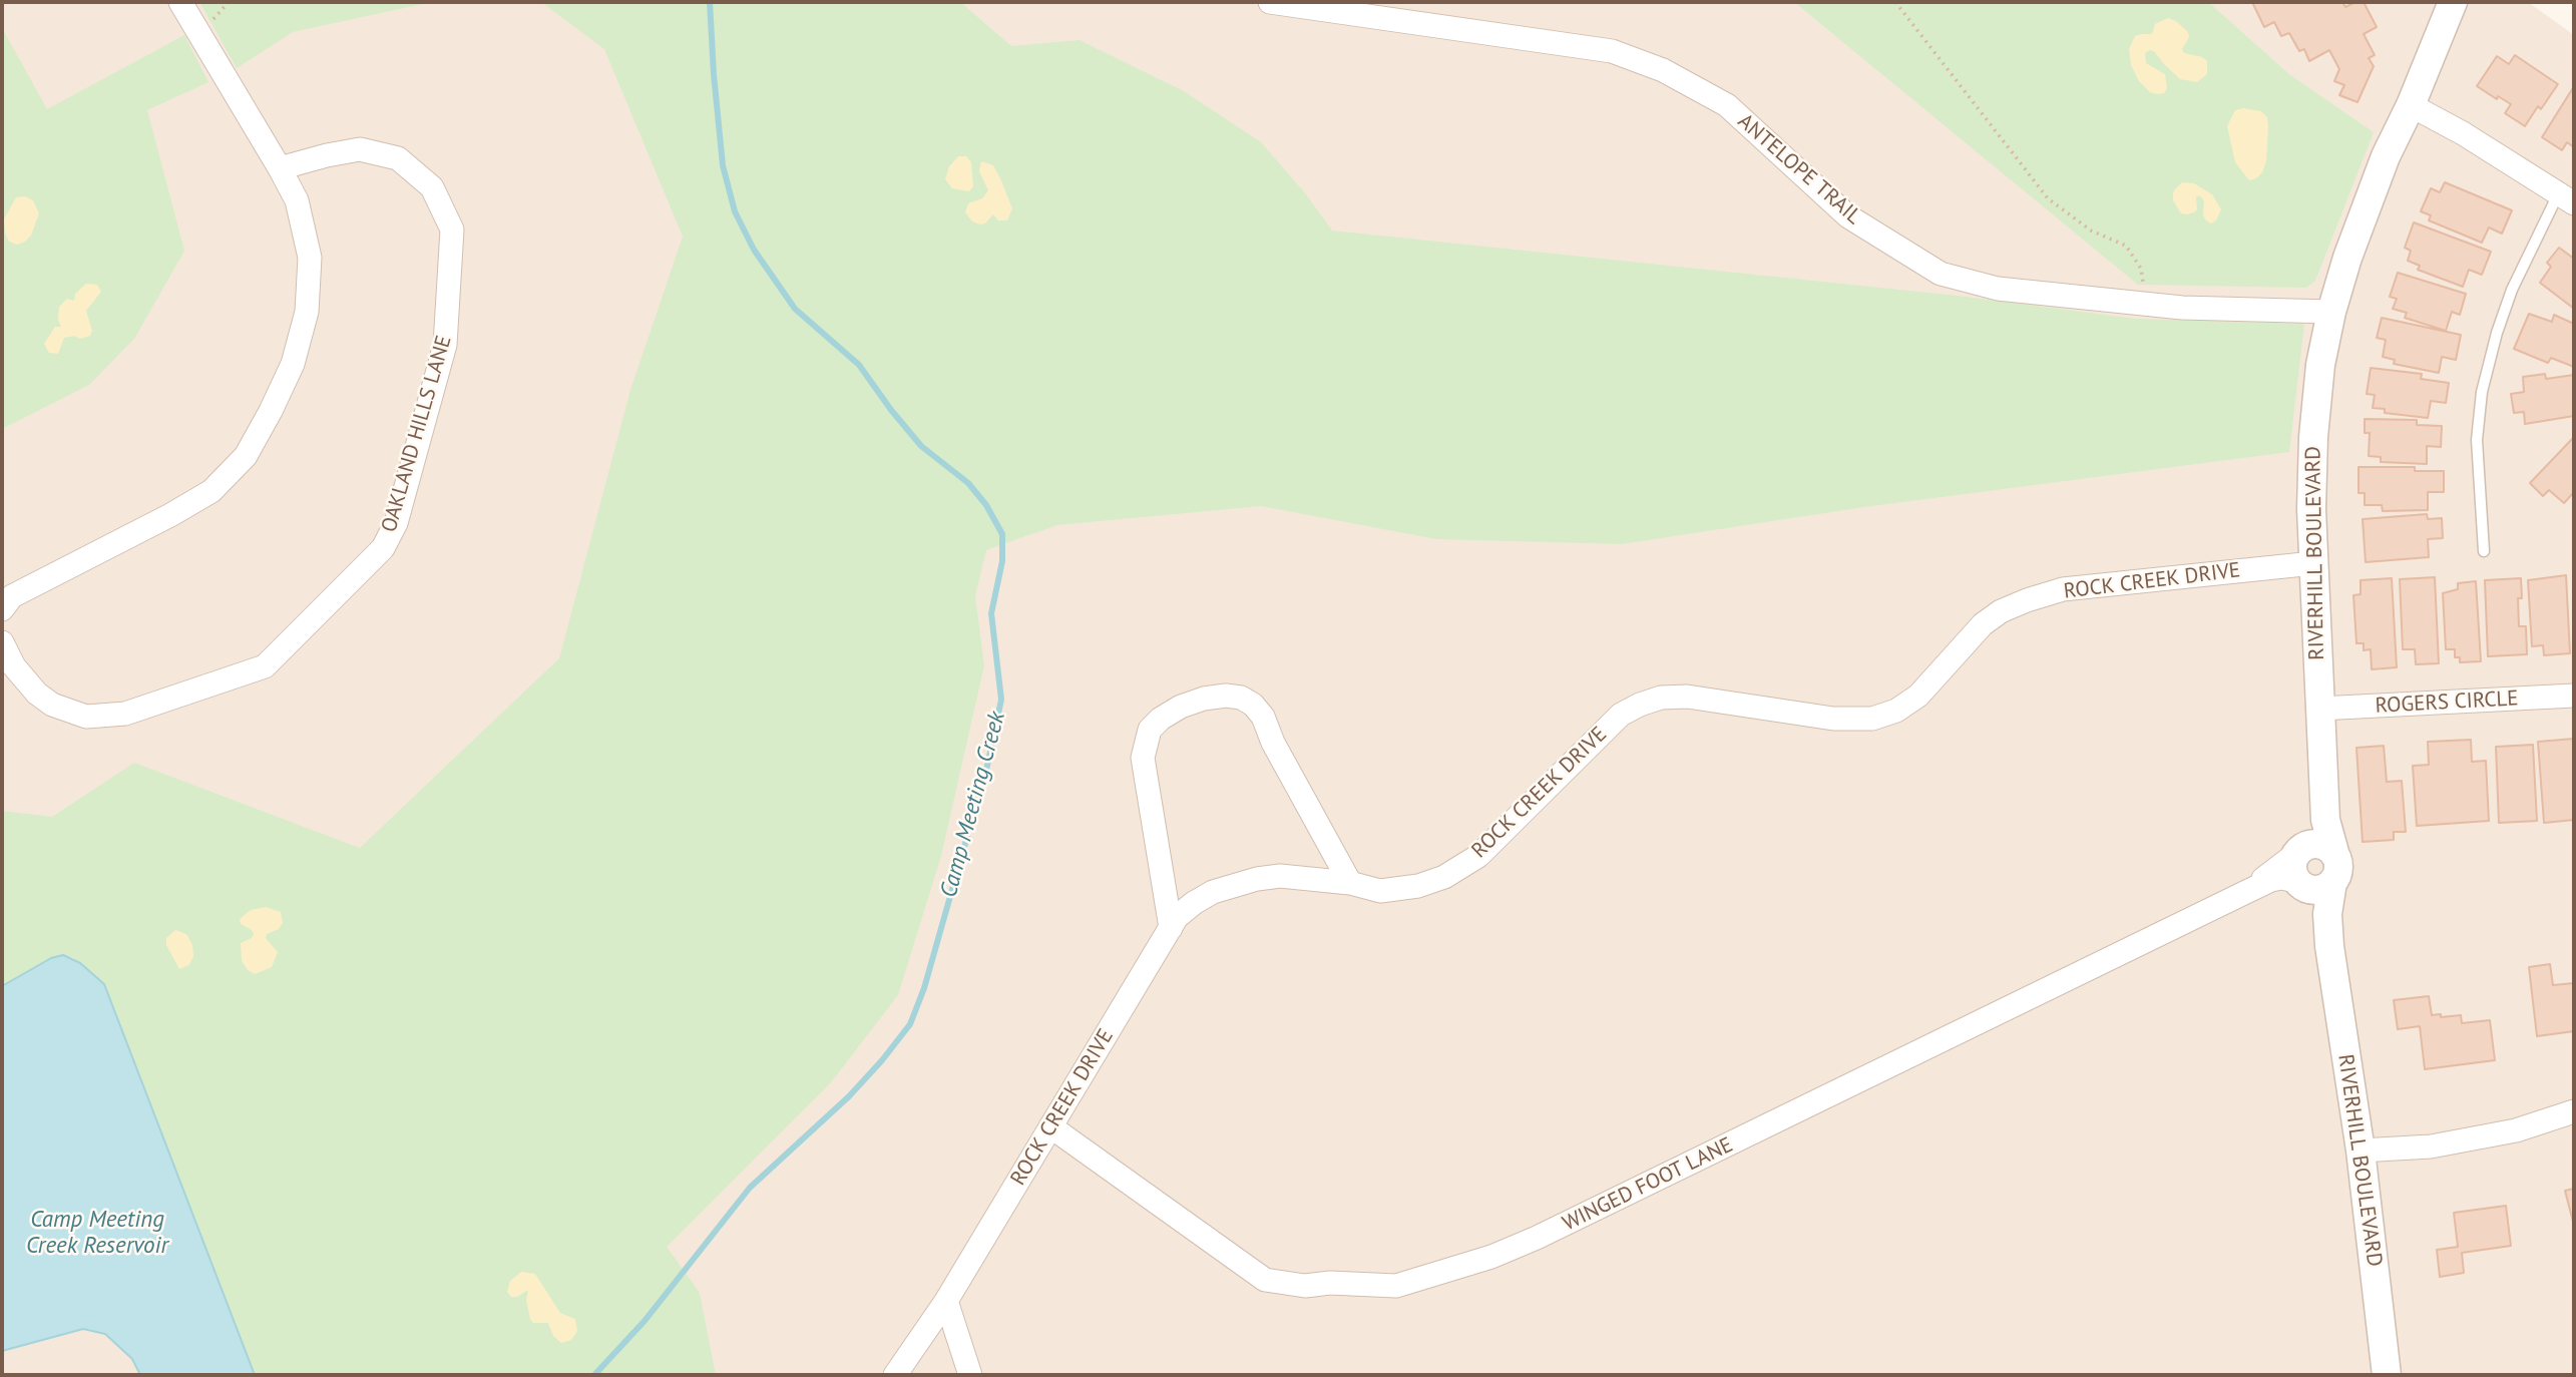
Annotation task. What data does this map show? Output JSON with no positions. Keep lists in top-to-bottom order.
{
  "streets": {
    "street": [
      "ANTELOPE TRAIL",
      "OAKLAND HILLS LANE",
      "RIVERHILL BOULEVARD",
      "ROCK CREEK DRIVE",
      "ROGERS CIRCLE",
      "WINGED FOOT LANE"
    ]
  },
  "crossings": [
    ["ANTELOPE TRAIL", "RIVERHILL BOULEVARD"],
    ["RIVERHILL BOULEVARD", "ROCK CREEK DRIVE"],
    ["RIVERHILL BOULEVARD", "ROGERS CIRCLE"],
    ["RIVERHILL BOULEVARD", "WINGED FOOT LANE"],
    ["ROCK CREEK DRIVE", "WINGED FOOT LANE"]
  ],
  "water": ["Camp Meeting Creek", "Camp Meeting Creek Reservoir"]
}
